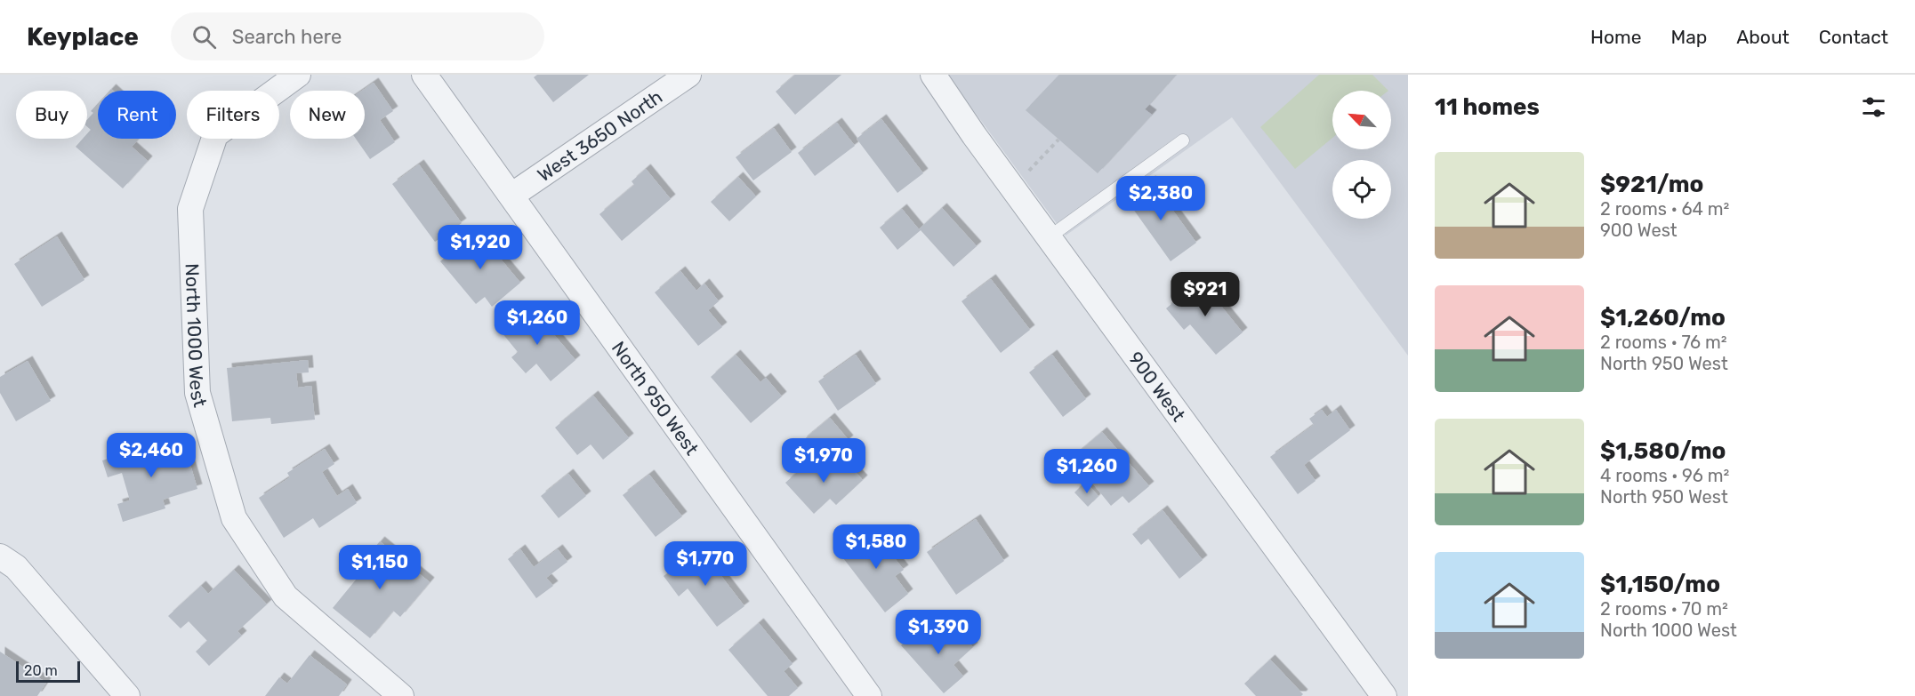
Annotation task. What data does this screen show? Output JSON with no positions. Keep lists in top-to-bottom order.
{
  "streets": {
    "street": [
      "West 3650 North",
      "North 1000 West",
      "900 West",
      "North 950 West"
    ]
  },
  "crossings": [
    ["West 3650 North", "North 950 West"]
  ],
  "scale_bar": "20 m",
  "north": "top left",
  "page": {
    "header": "Keyplace",
    "search": "Search here",
    "nav": [
      "Home",
      "Map",
      "About",
      "Contact"
    ],
    "heading": "11 homes",
    "chip": [
      "Buy",
      "Rent",
      "Filters",
      "New"
    ],
    "list": [
      {
        "name": "$921/mo",
        "note": "2 rooms · 64 m² · 900 West"
      },
      {
        "name": "$1,260/mo",
        "note": "2 rooms · 76 m² · North 950 West"
      },
      {
        "name": "$1,580/mo",
        "note": "4 rooms · 96 m² · North 950 West"
      },
      {
        "name": "$1,150/mo",
        "note": "2 rooms · 70 m² · North 1000 West"
      }
    ],
    "price": [
      "$2,380",
      "$1,920",
      "$921",
      "$1,260",
      "$2,460",
      "$1,970",
      "$1,260",
      "$1,580",
      "$1,770",
      "$1,150",
      "$1,390"
    ],
    "scale": "20 m"
  }
}
